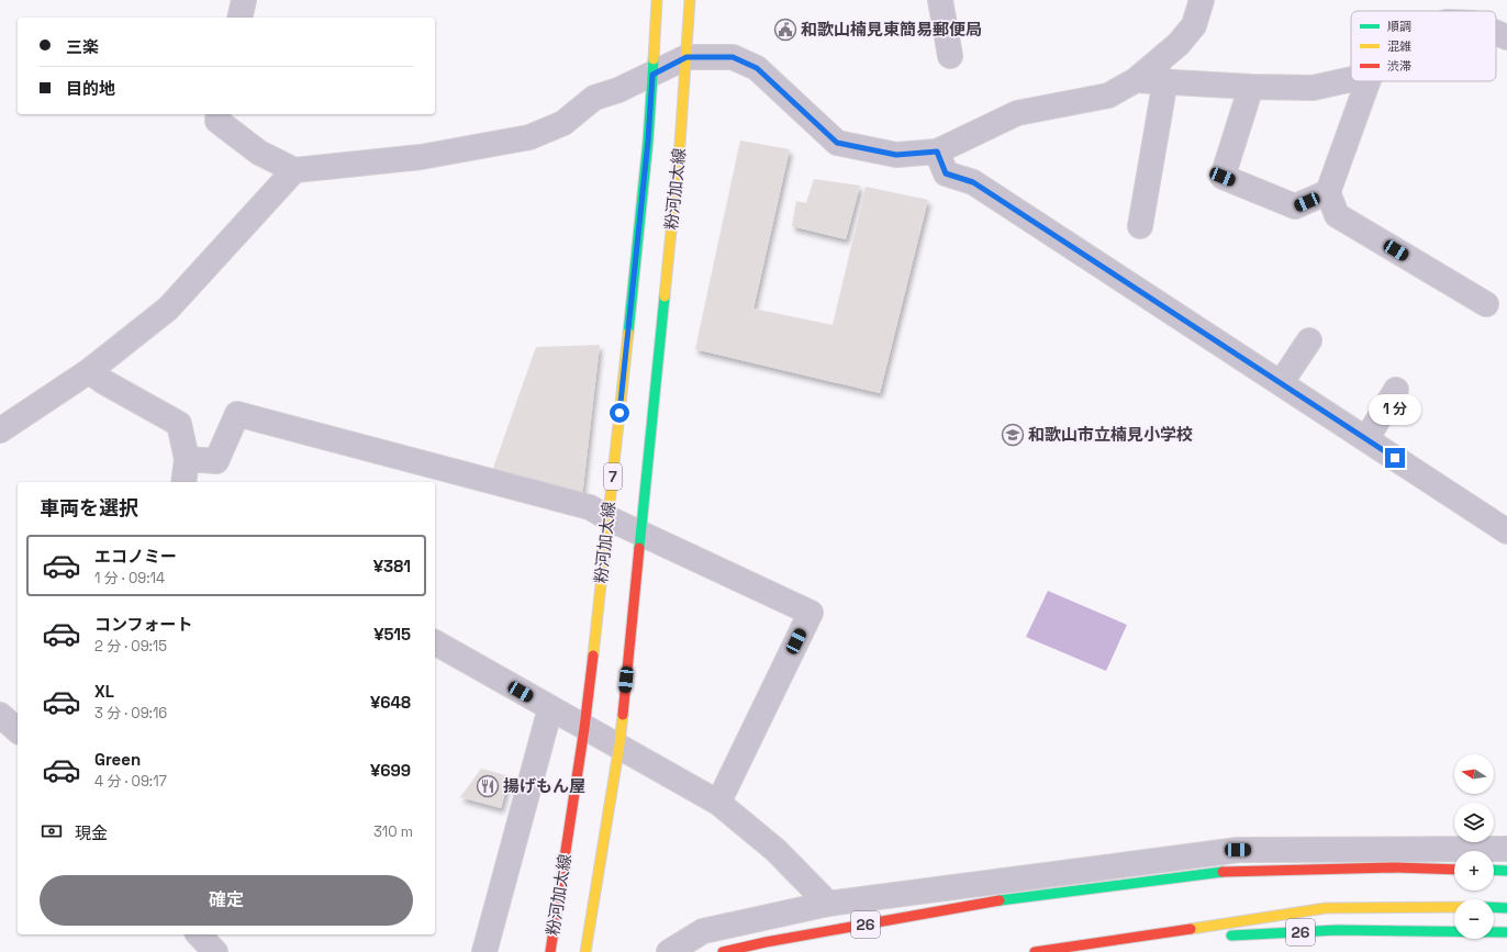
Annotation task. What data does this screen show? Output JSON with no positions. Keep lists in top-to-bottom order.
{
  "streets": {
    "main road": ["粉河加太線", "7", "26"]
  },
  "places": {
    "public building": ["和歌山楠見東簡易郵便局"],
    "school or university": ["和歌山市立楠見小学校"],
    "restaurant": ["揚げもん屋"]
  },
  "legend": ["順調", "混雑", "渋滞"],
  "north": "left",
  "page": {
    "banner": ["三楽", "目的地"],
    "bubble": "1 分",
    "heading": "車両を選択",
    "list": [
      {
        "name": "エコノミー",
        "note": "1 分 · 09:14",
        "value": "¥381"
      },
      {
        "name": "コンフォート",
        "note": "2 分 · 09:15",
        "value": "¥515"
      },
      {
        "name": "XL",
        "note": "3 分 · 09:16",
        "value": "¥648"
      },
      {
        "name": "Green",
        "note": "4 分 · 09:17",
        "value": "¥699"
      }
    ],
    "map_buttons": ["+", "−"],
    "pay": ["現金", "310 m"],
    "buttons": "確定"
  }
}
